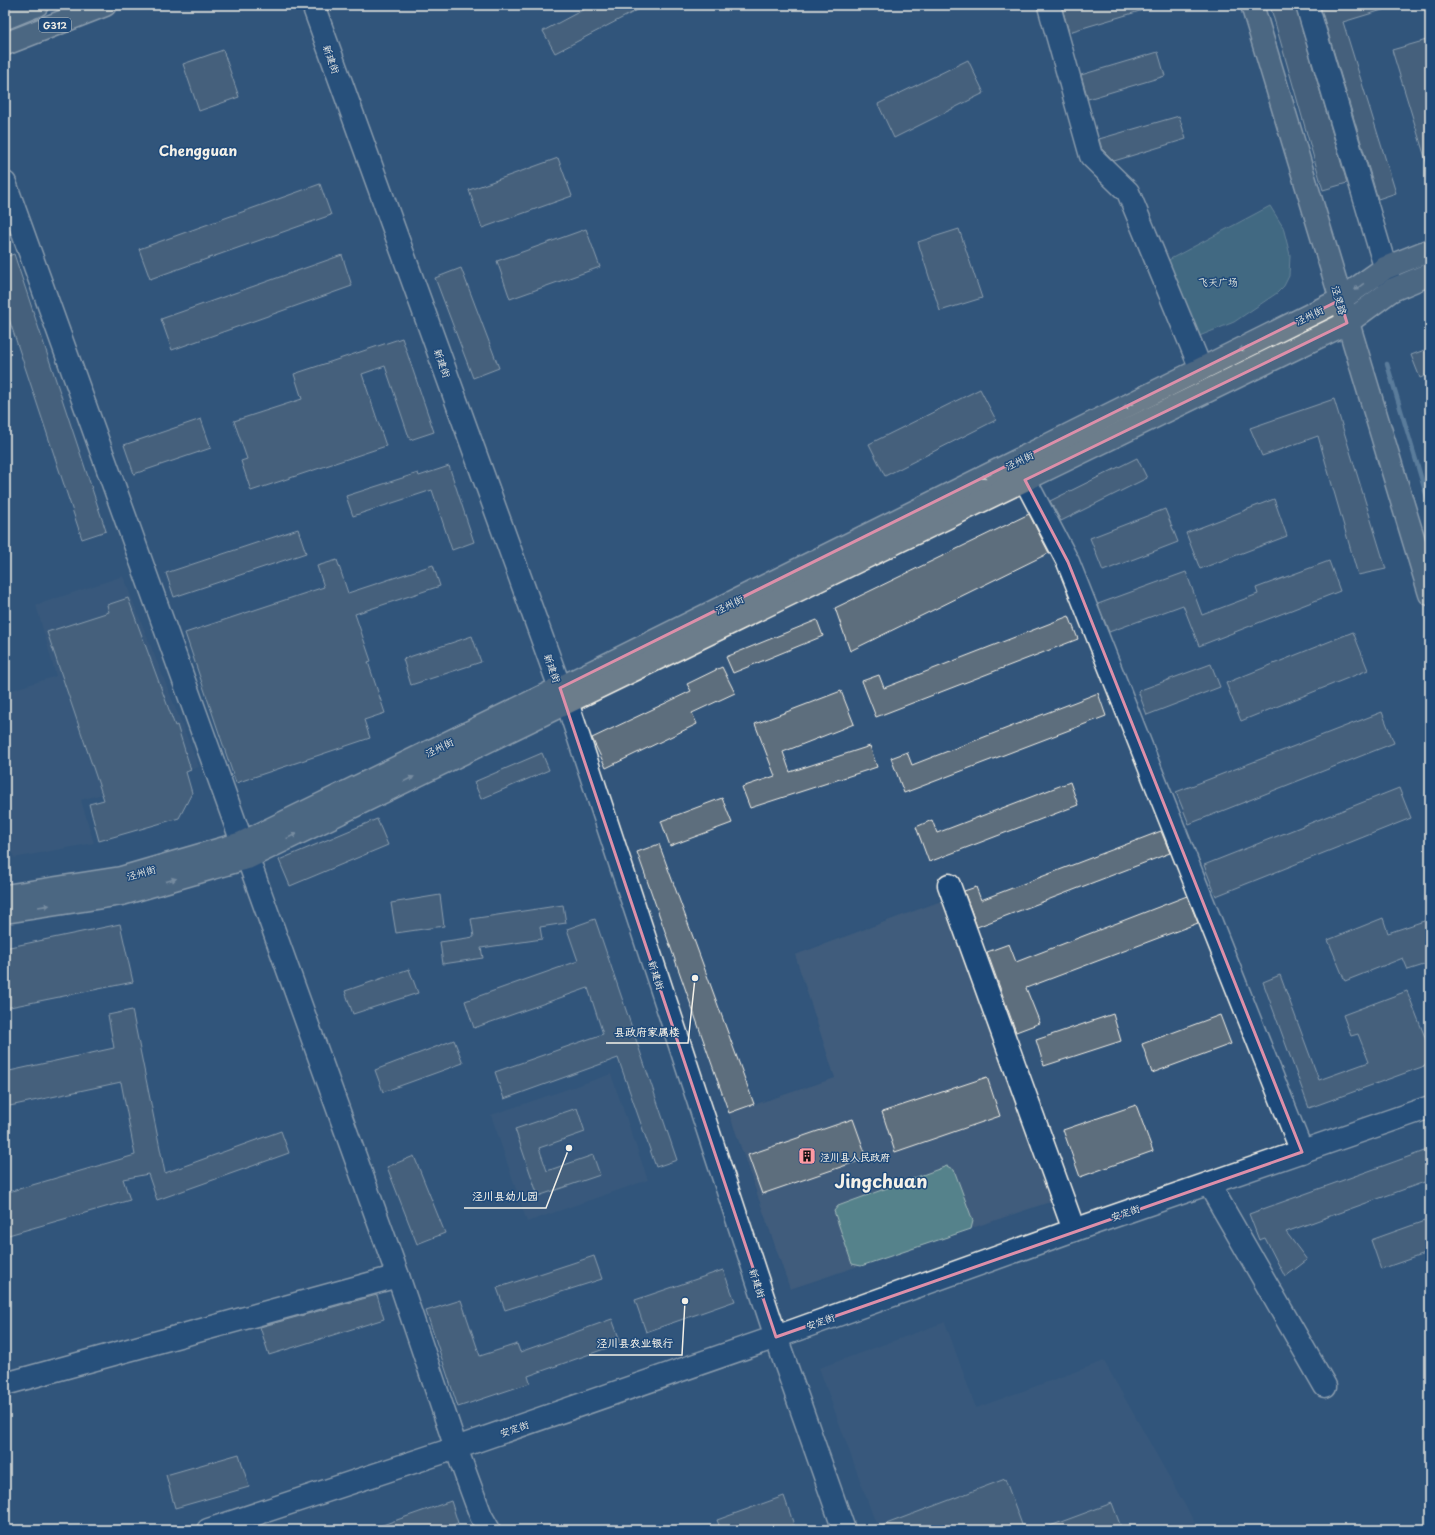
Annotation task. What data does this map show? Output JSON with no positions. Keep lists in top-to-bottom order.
{
  "streets": {
    "main road": ["G312", "泾灵路", "泾州街"],
    "street": ["新建街", "安定街"]
  },
  "crossings": [
    ["新建街", "泾州街"],
    ["新建街", "安定街"],
    ["泾灵路", "泾州街"]
  ],
  "districts": ["Chengguan", "Jingchuan"],
  "parks": ["飞天广场"],
  "places": {
    "other": ["县政府家属楼", "泾川县幼儿园", "泾川县农业银行"],
    "building": ["泾川县人民政府"]
  }
}
